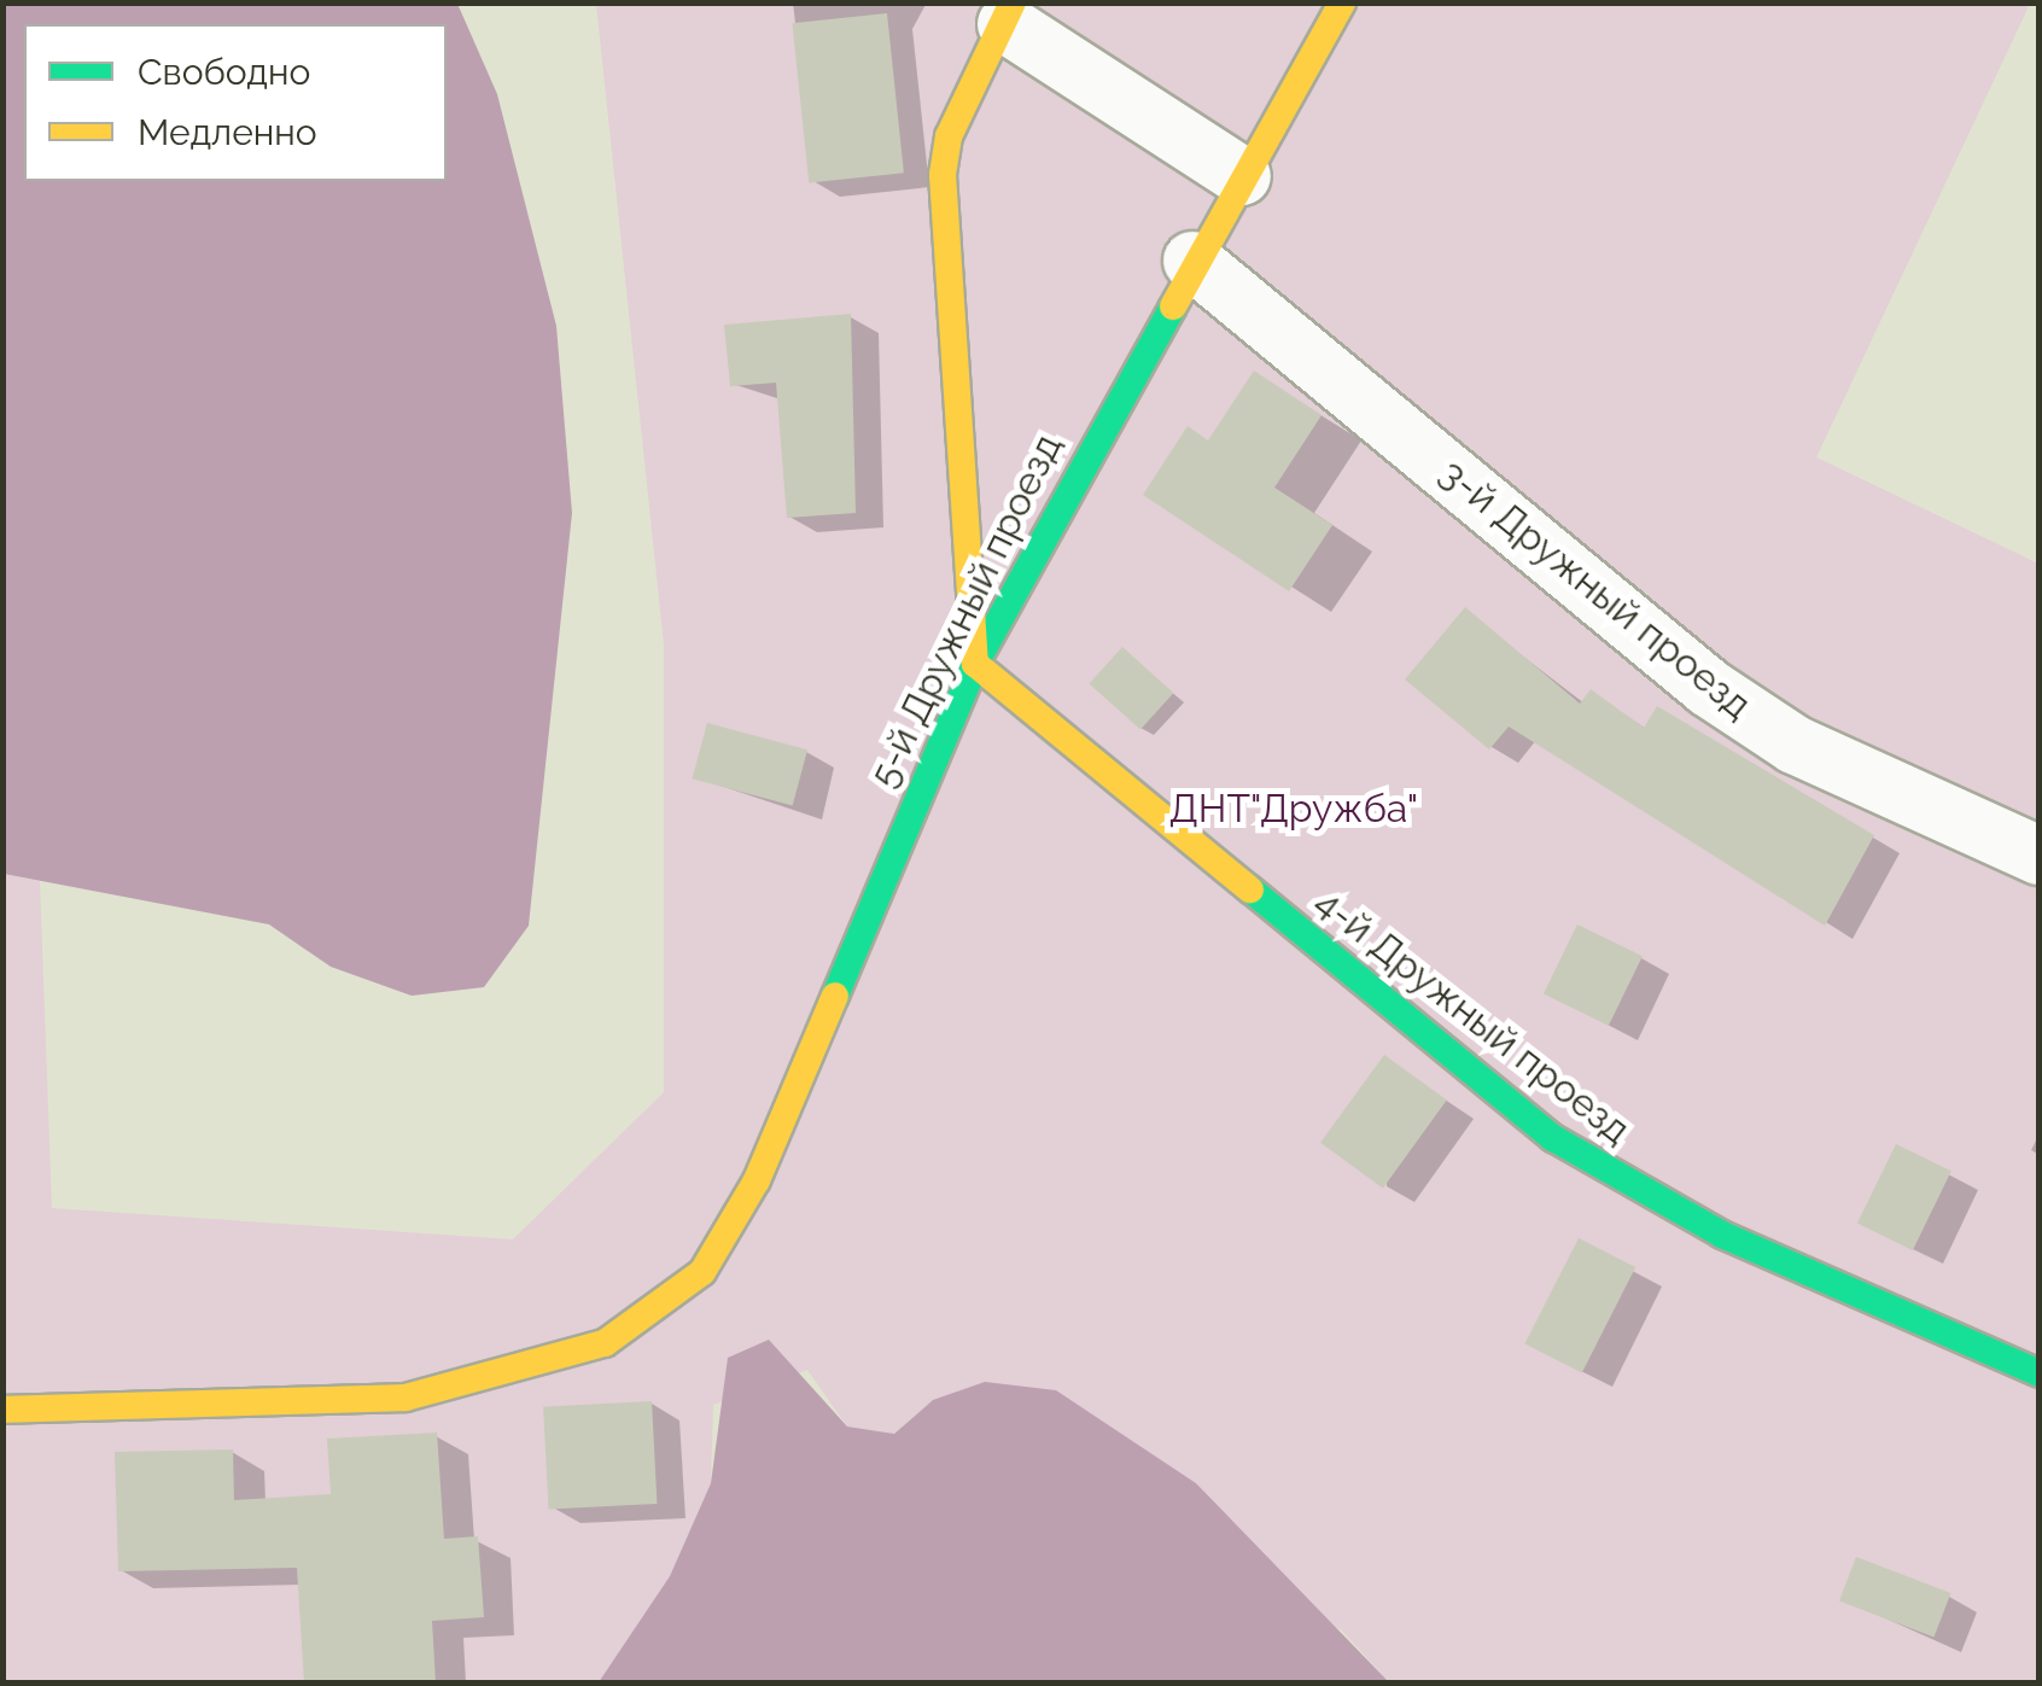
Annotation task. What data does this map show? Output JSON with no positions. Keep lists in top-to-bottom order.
{
  "streets": {
    "street": ["3-й Дружный проезд", "5-й Дружный проезд", "4-й Дружный проезд"]
  },
  "crossings": [
    ["3-й Дружный проезд", "5-й Дружный проезд"],
    ["5-й Дружный проезд", "4-й Дружный проезд"]
  ],
  "parks": ["ДНТ\"Дружба\""],
  "legend": ["Свободно", "Медленно"]
}
